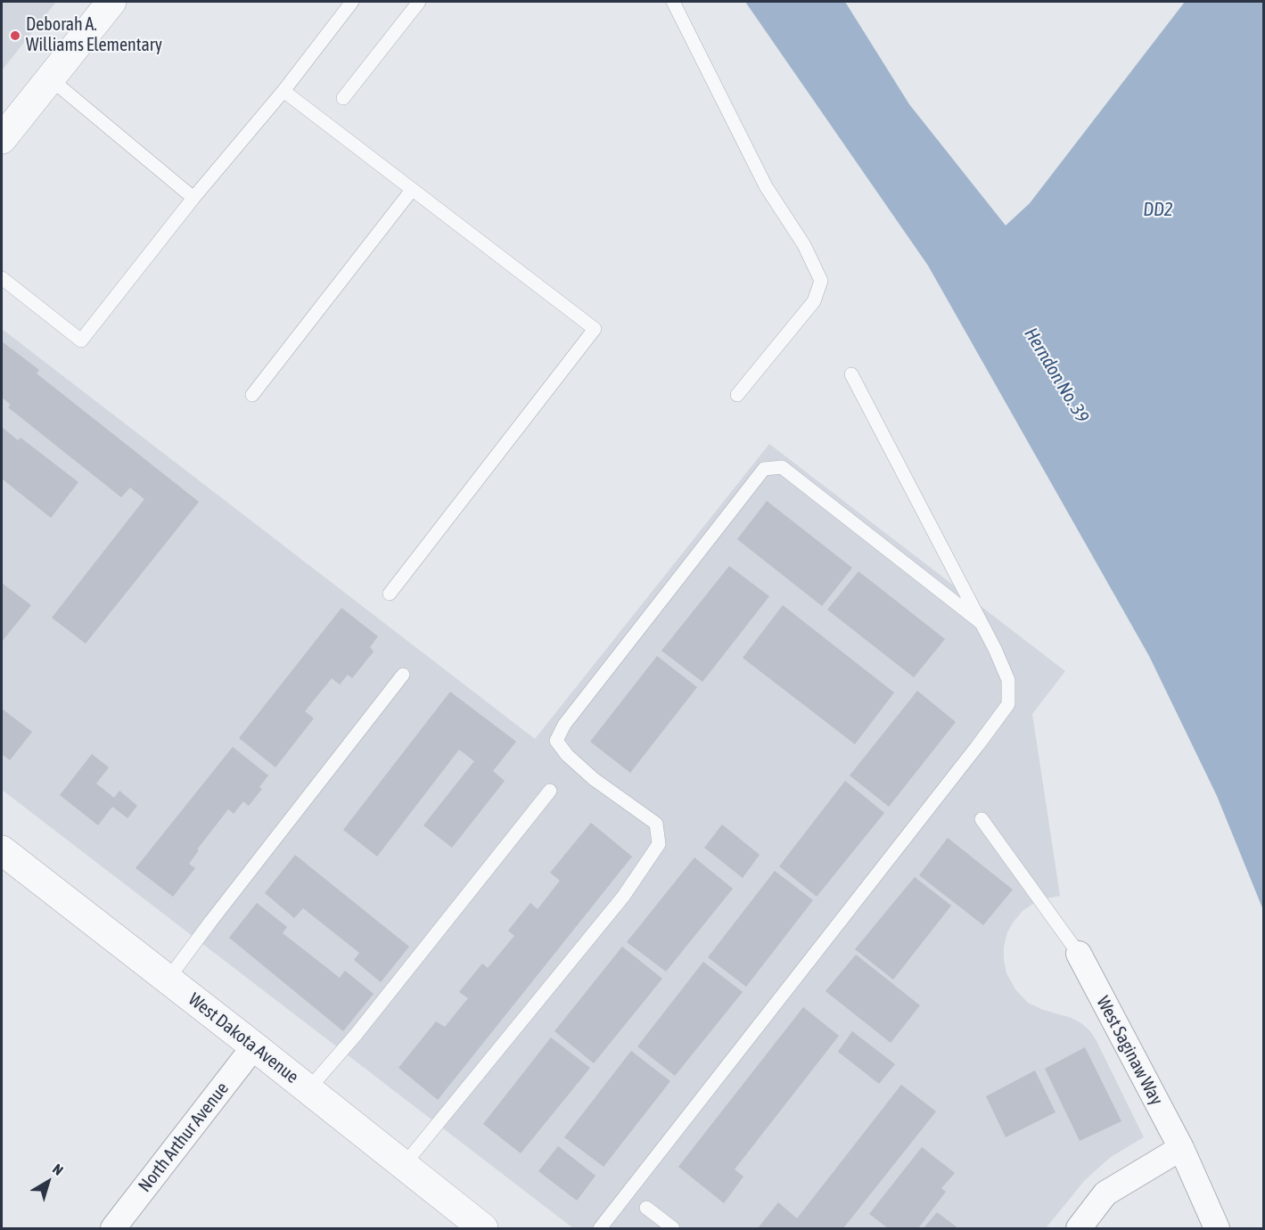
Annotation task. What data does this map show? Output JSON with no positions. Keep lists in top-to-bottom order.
{
  "streets": {
    "street": ["West Dakota Avenue", "West Saginaw Way", "North Arthur Avenue"]
  },
  "crossings": [
    ["West Dakota Avenue", "North Arthur Avenue"]
  ],
  "water": ["DD2", "Herndon No. 39"],
  "places": ["Deborah A. Williams Elementary"],
  "north": "top right"
}
